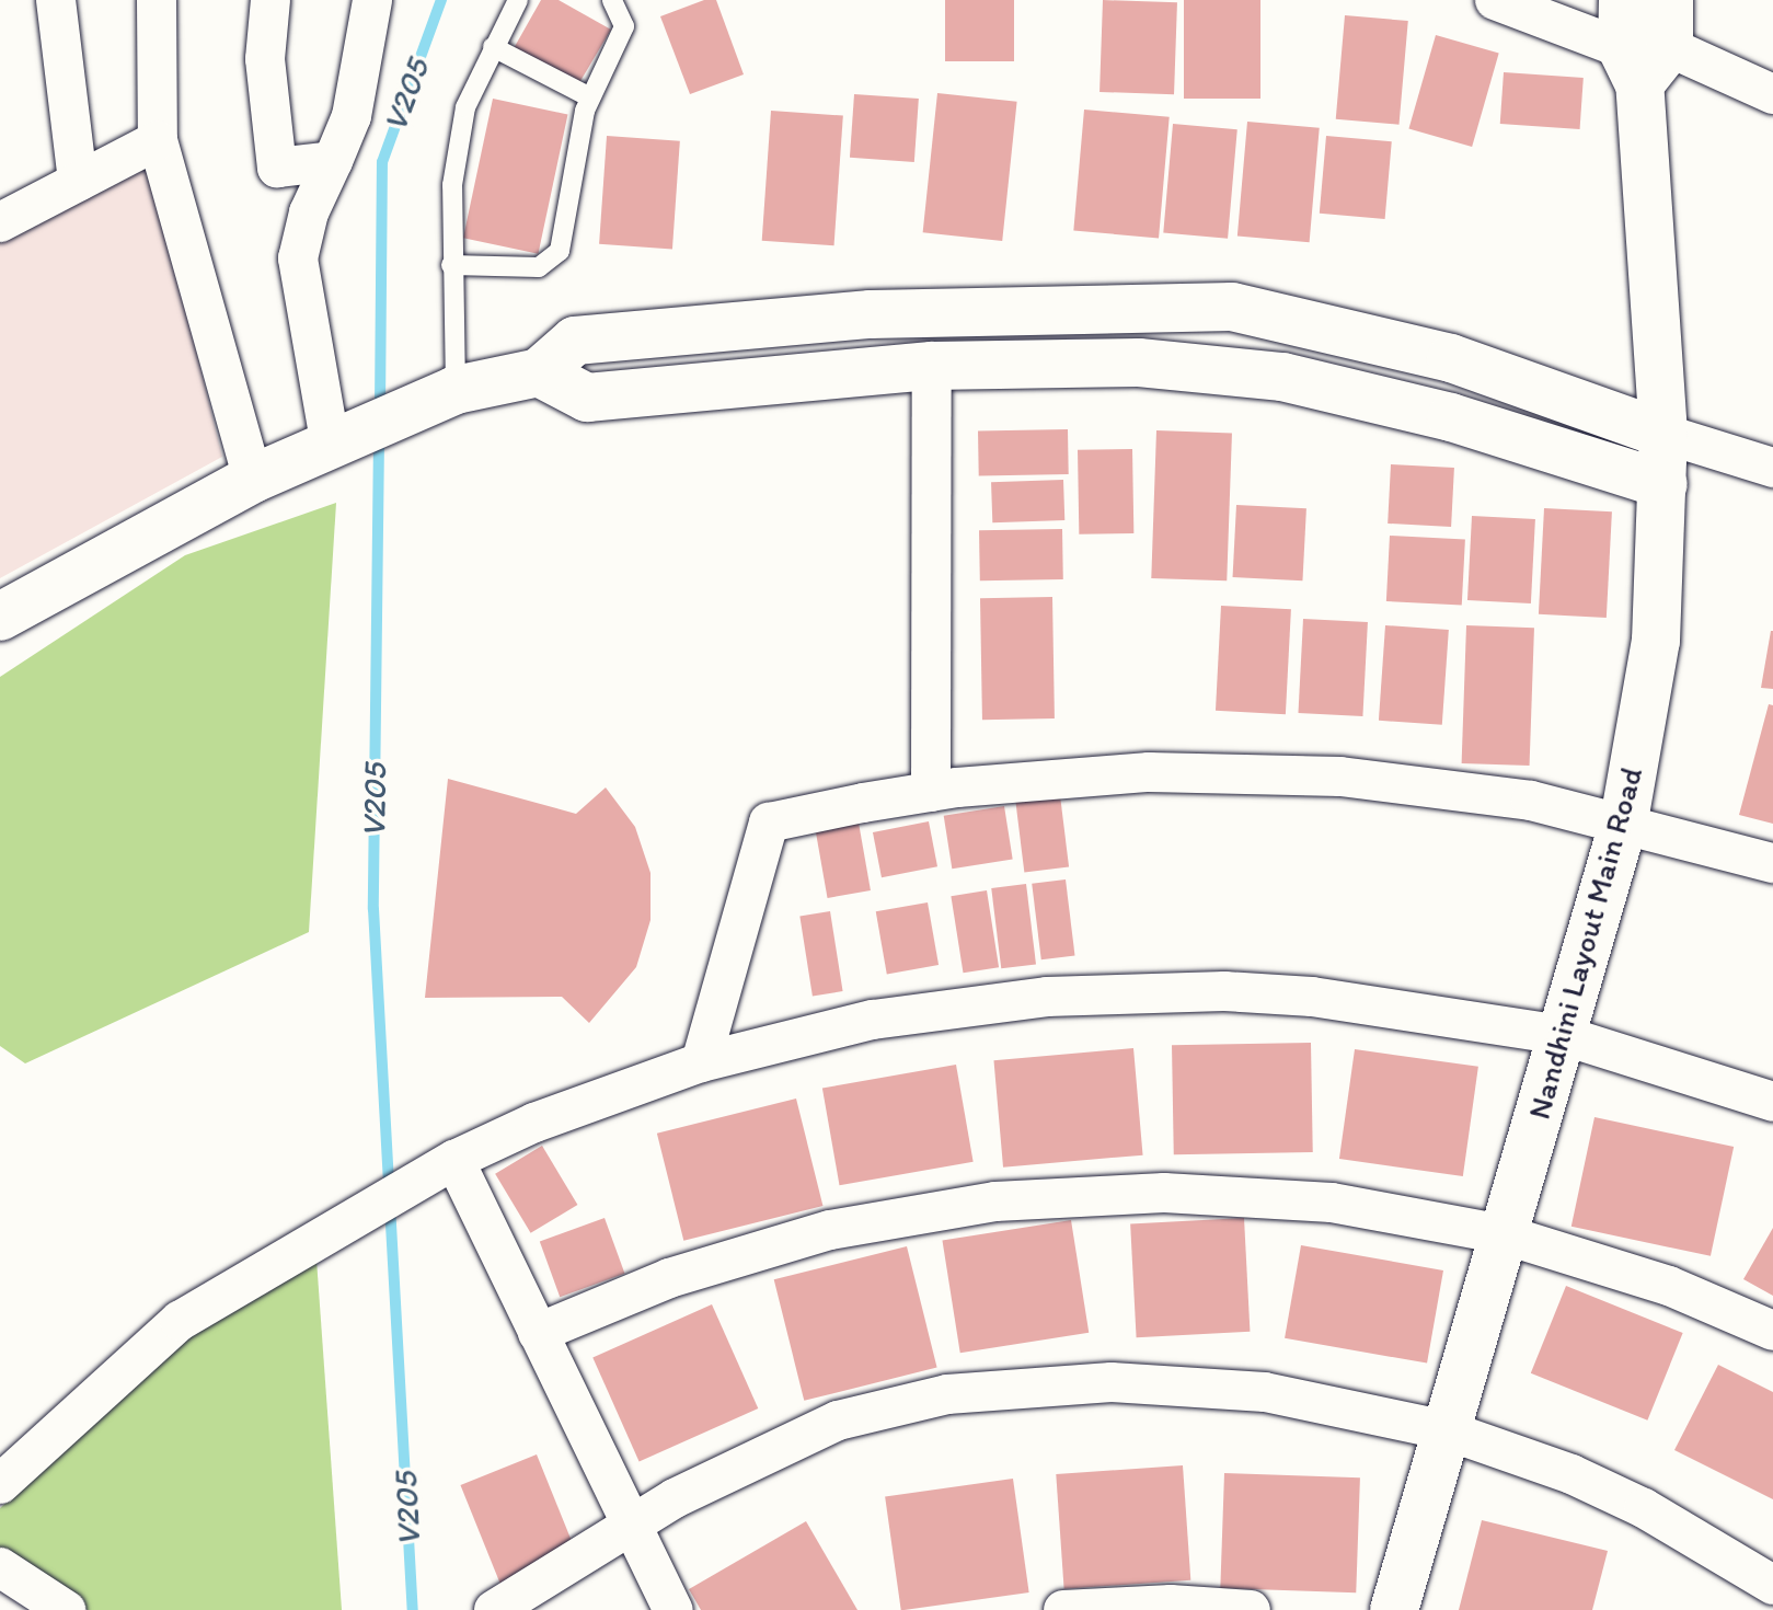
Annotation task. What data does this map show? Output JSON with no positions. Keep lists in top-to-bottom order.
{
  "streets": {
    "street": ["Nandhini Layout Main Road"]
  },
  "water": ["V205"]
}
